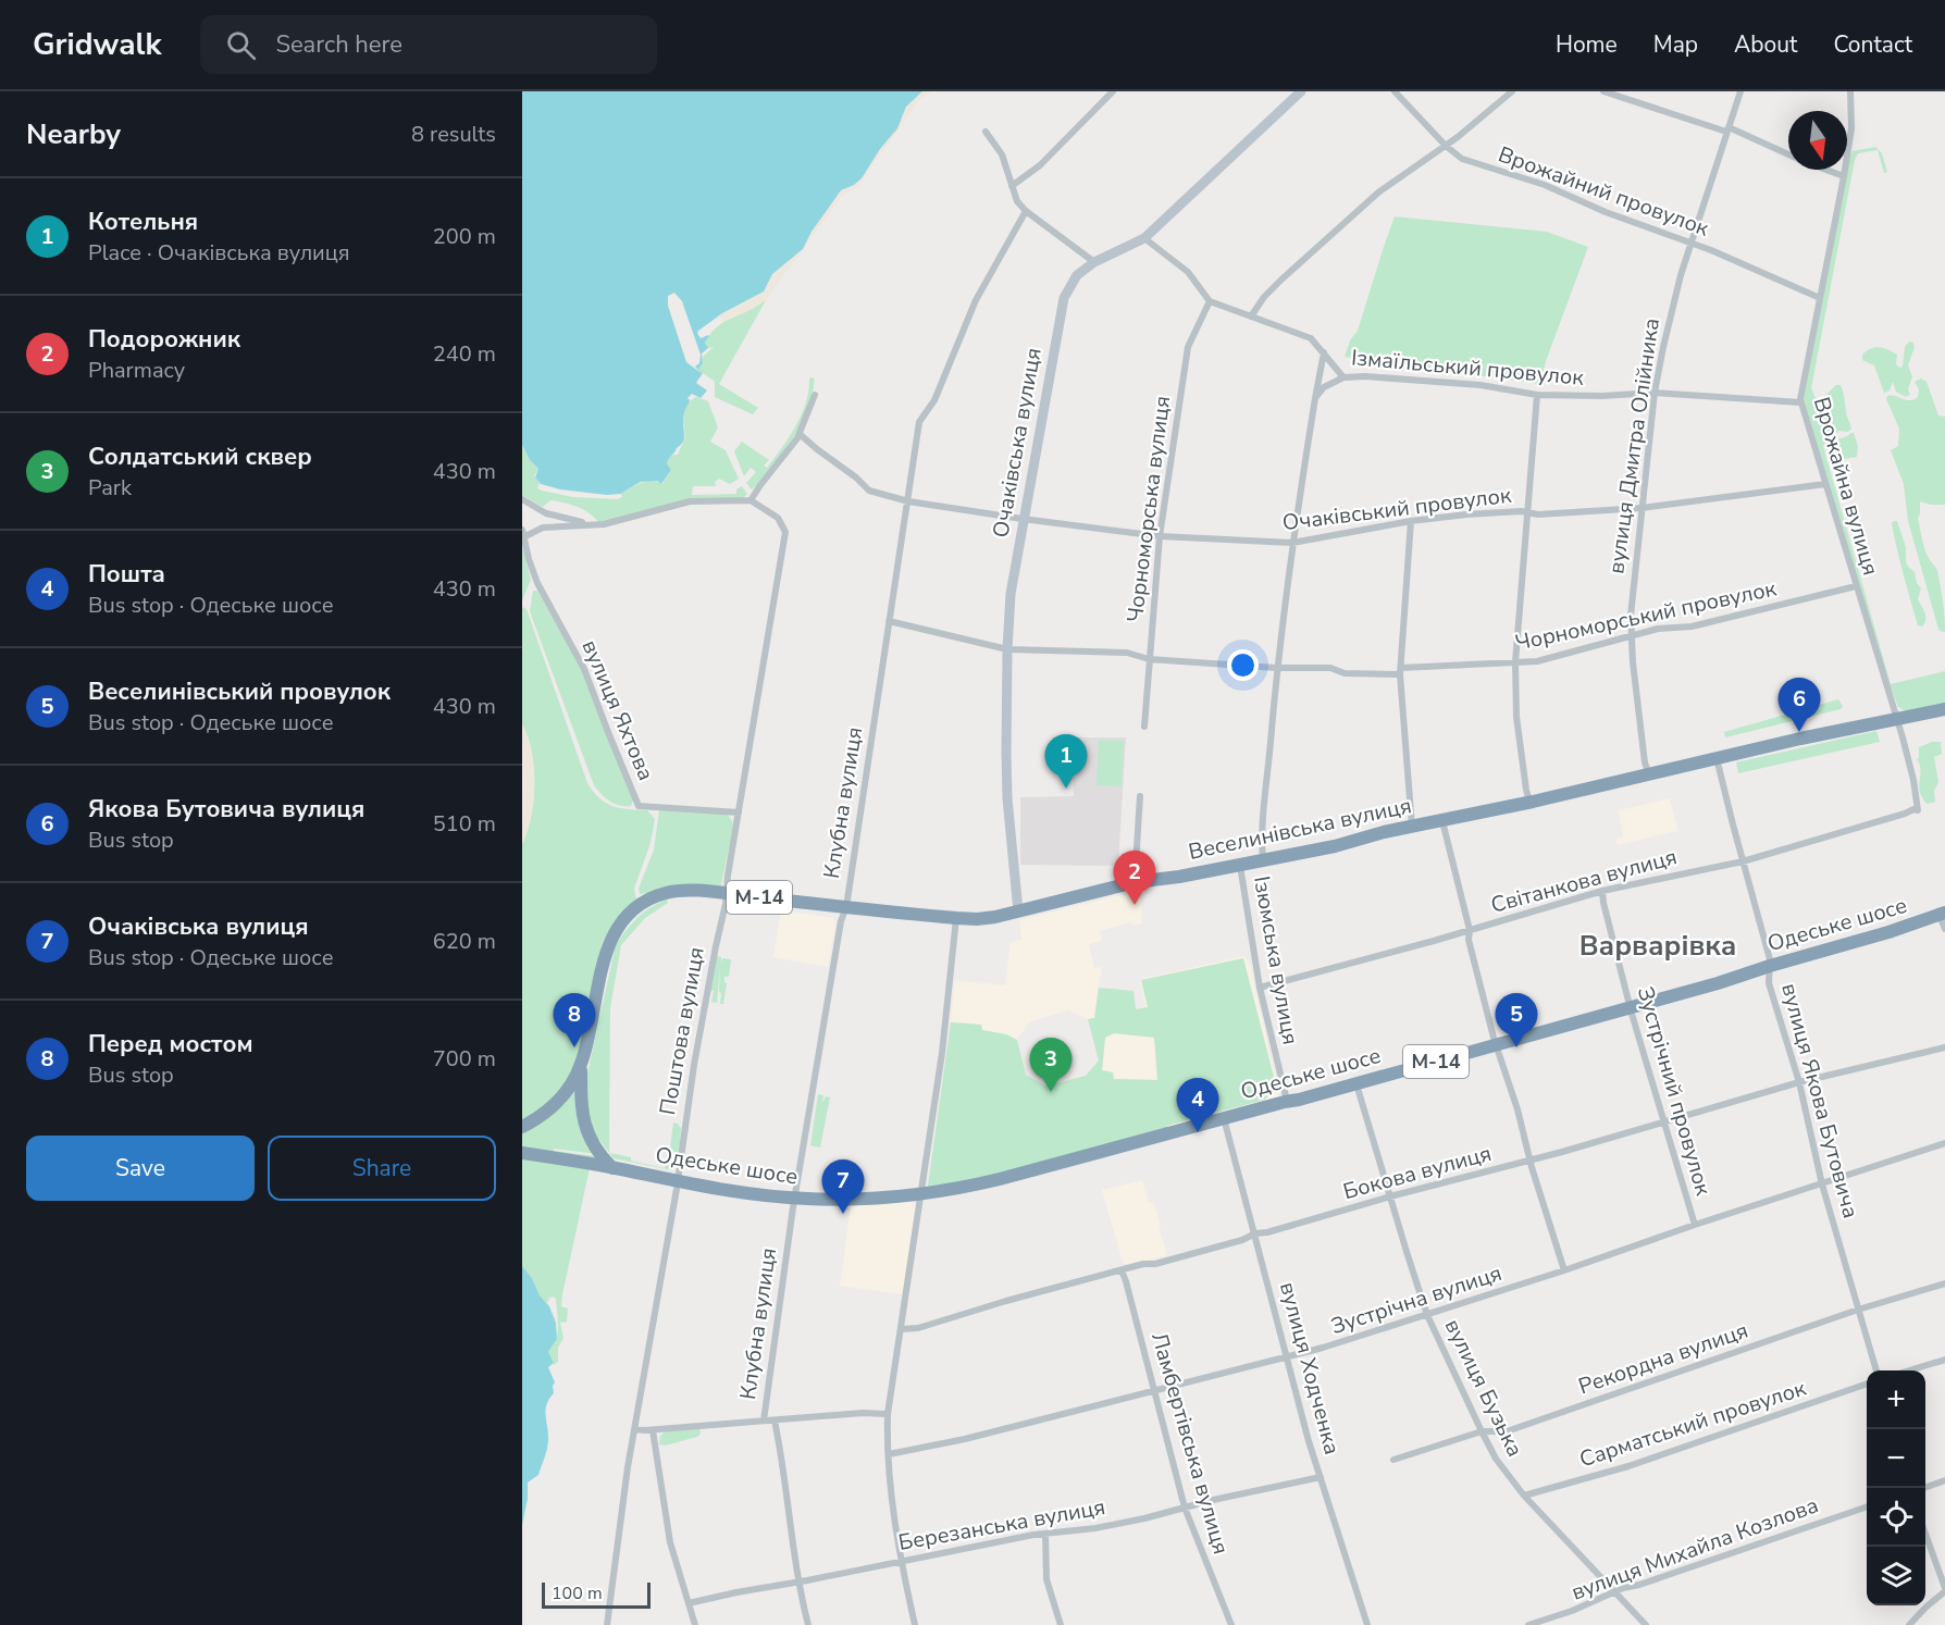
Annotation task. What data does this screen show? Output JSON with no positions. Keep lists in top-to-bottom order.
{
  "streets": {
    "highway": ["Веселинівська вулиця", "М-14", "Одеське шосе"],
    "street": [
      "Врожайний провулок",
      "Ізмаїльський провулок",
      "Очаківська вулиця",
      "вулиця Дмитра Олійника",
      "Врожайна вулиця",
      "Чорноморська вулиця",
      "Очаківський провулок",
      "Чорноморський провулок",
      "вулиця Яхтова",
      "Клубна вулиця",
      "Світанкова вулиця",
      "Ізюмська вулиця",
      "Поштова вулиця",
      "Зустрічний провулок",
      "вулиця Якова Бутовича",
      "Бокова вулиця",
      "Зустрічна вулиця",
      "Рекордна вулиця",
      "вулиця Ходченка",
      "вулиця Бузька",
      "Сарматський провулок",
      "Ламбертівська вулиця",
      "Березанська вулиця",
      "вулиця Михайла Козлова"
    ]
  },
  "crossings": [
    ["Врожайний провулок", "вулиця Дмитра Олійника"],
    ["Врожайний провулок", "Врожайна вулиця"],
    ["Ізмаїльський провулок", "вулиця Дмитра Олійника"],
    ["Ізмаїльський провулок", "Врожайна вулиця"],
    ["Ізмаїльський провулок", "Чорноморська вулиця"],
    ["Ізмаїльський провулок", "Ізюмська вулиця"],
    ["Очаківська вулиця", "Очаківський провулок"],
    ["Очаківська вулиця", "Чорноморський провулок"],
    ["Очаківська вулиця", "Веселинівська вулиця"],
    ["вулиця Дмитра Олійника", "Очаківський провулок"],
    ["вулиця Дмитра Олійника", "Чорноморський провулок"],
    ["вулиця Дмитра Олійника", "Веселинівська вулиця"],
    ["Врожайна вулиця", "Очаківський провулок"],
    ["Врожайна вулиця", "Чорноморський провулок"],
    ["Врожайна вулиця", "Веселинівська вулиця"],
    ["Врожайна вулиця", "Світанкова вулиця"],
    ["Чорноморська вулиця", "Очаківський провулок"],
    ["Чорноморська вулиця", "Чорноморський провулок"],
    ["Очаківський провулок", "Клубна вулиця"],
    ["Очаківський провулок", "Ізюмська вулиця"],
    ["Чорноморський провулок", "Клубна вулиця"],
    ["Чорноморський провулок", "Ізюмська вулиця"],
    ["вулиця Яхтова", "Поштова вулиця"],
    ["Клубна вулиця", "Веселинівська вулиця"],
    ["Клубна вулиця", "Одеське шосе"],
    ["Клубна вулиця", "Березанська вулиця"],
    ["Веселинівська вулиця", "М-14"],
    ["Веселинівська вулиця", "Ізюмська вулиця"],
    ["Веселинівська вулиця", "Поштова вулиця"],
    ["Веселинівська вулиця", "вулиця Якова Бутовича"],
    ["Світанкова вулиця", "Ізюмська вулиця"],
    ["Світанкова вулиця", "Зустрічний провулок"],
    ["Світанкова вулиця", "вулиця Якова Бутовича"],
    ["Одеське шосе", "Ізюмська вулиця"],
    ["Одеське шосе", "Поштова вулиця"],
    ["Одеське шосе", "Зустрічний провулок"],
    ["Одеське шосе", "вулиця Якова Бутовича"],
    ["Одеське шосе", "вулиця Ходченка"],
    ["Одеське шосе", "вулиця Бузька"],
    ["Зустрічний провулок", "Бокова вулиця"],
    ["Зустрічний провулок", "Зустрічна вулиця"],
    ["вулиця Якова Бутовича", "Бокова вулиця"],
    ["вулиця Якова Бутовича", "Зустрічна вулиця"],
    ["вулиця Якова Бутовича", "Рекордна вулиця"],
    ["Бокова вулиця", "вулиця Ходченка"],
    ["Бокова вулиця", "вулиця Бузька"],
    ["Бокова вулиця", "Ламбертівська вулиця"],
    ["Зустрічна вулиця", "вулиця Ходченка"],
    ["Зустрічна вулиця", "вулиця Бузька"],
    ["Зустрічна вулиця", "Ламбертівська вулиця"],
    ["Рекордна вулиця", "вулиця Бузька"],
    ["вулиця Ходченка", "Березанська вулиця"],
    ["вулиця Бузька", "Сарматський провулок"],
    ["вулиця Бузька", "вулиця Михайла Козлова"],
    ["Ламбертівська вулиця", "Березанська вулиця"]
  ],
  "districts": ["Варварівка"],
  "scale_bar": "100 m",
  "north": "bottom",
  "page": {
    "header": "Gridwalk",
    "search": "Search here",
    "nav": [
      "Home",
      "Map",
      "About",
      "Contact"
    ],
    "heading": ["Nearby", "8 results"],
    "list": [
      {
        "mark": "1",
        "name": "Котельня",
        "note": "Place · Очаківська вулиця",
        "value": "200 m"
      },
      {
        "mark": "2",
        "name": "Подорожник",
        "note": "Pharmacy",
        "value": "240 m"
      },
      {
        "mark": "3",
        "name": "Солдатський сквер",
        "note": "Park",
        "value": "430 m"
      },
      {
        "mark": "4",
        "name": "Пошта",
        "note": "Bus stop · Одеське шосе",
        "value": "430 m"
      },
      {
        "mark": "5",
        "name": "Веселинівський провулок",
        "note": "Bus stop · Одеське шосе",
        "value": "430 m"
      },
      {
        "mark": "6",
        "name": "Якова Бутовича вулиця",
        "note": "Bus stop",
        "value": "510 m"
      },
      {
        "mark": "7",
        "name": "Очаківська вулиця",
        "note": "Bus stop · Одеське шосе",
        "value": "620 m"
      },
      {
        "mark": "8",
        "name": "Перед мостом",
        "note": "Bus stop",
        "value": "700 m"
      }
    ],
    "pins": [
      "6",
      "1",
      "2",
      "5",
      "8",
      "3",
      "4",
      "7"
    ],
    "buttons": ["Save", "Share"],
    "map_buttons": ["+", "−"],
    "scale": "100 m"
  }
}
